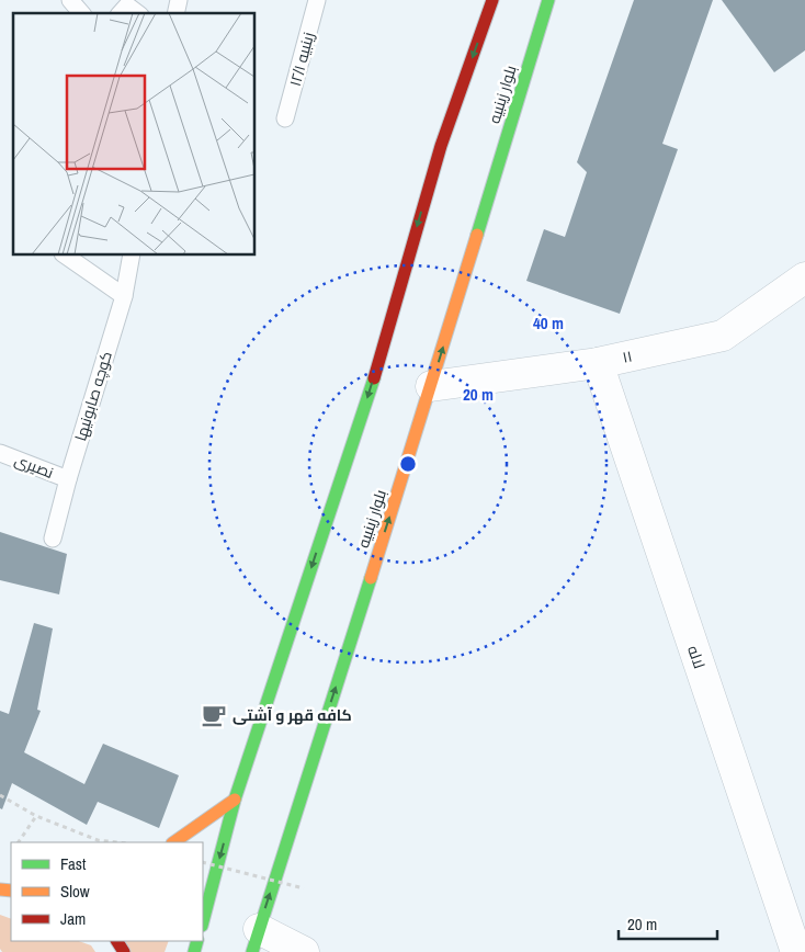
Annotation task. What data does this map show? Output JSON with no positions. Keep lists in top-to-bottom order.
{
  "streets": {
    "main road": ["بلوار زینبیه"],
    "street": ["۱۱", "لاله"],
    "lane": ["زینبیه ۱۲/۱", "کوچه صابونیها", "نصیری"]
  },
  "crossings": [
    ["بلوار زینبیه", "۱۱"],
    ["۱۱", "لاله"],
    ["کوچه صابونیها", "نصیری"]
  ],
  "places": {
    "cafe": ["کافه قهر و آشتی"]
  },
  "legend": ["Fast", "Slow", "Jam"],
  "scale_bar": "20 m",
  "rings": ["40 m", "20 m"]
}
